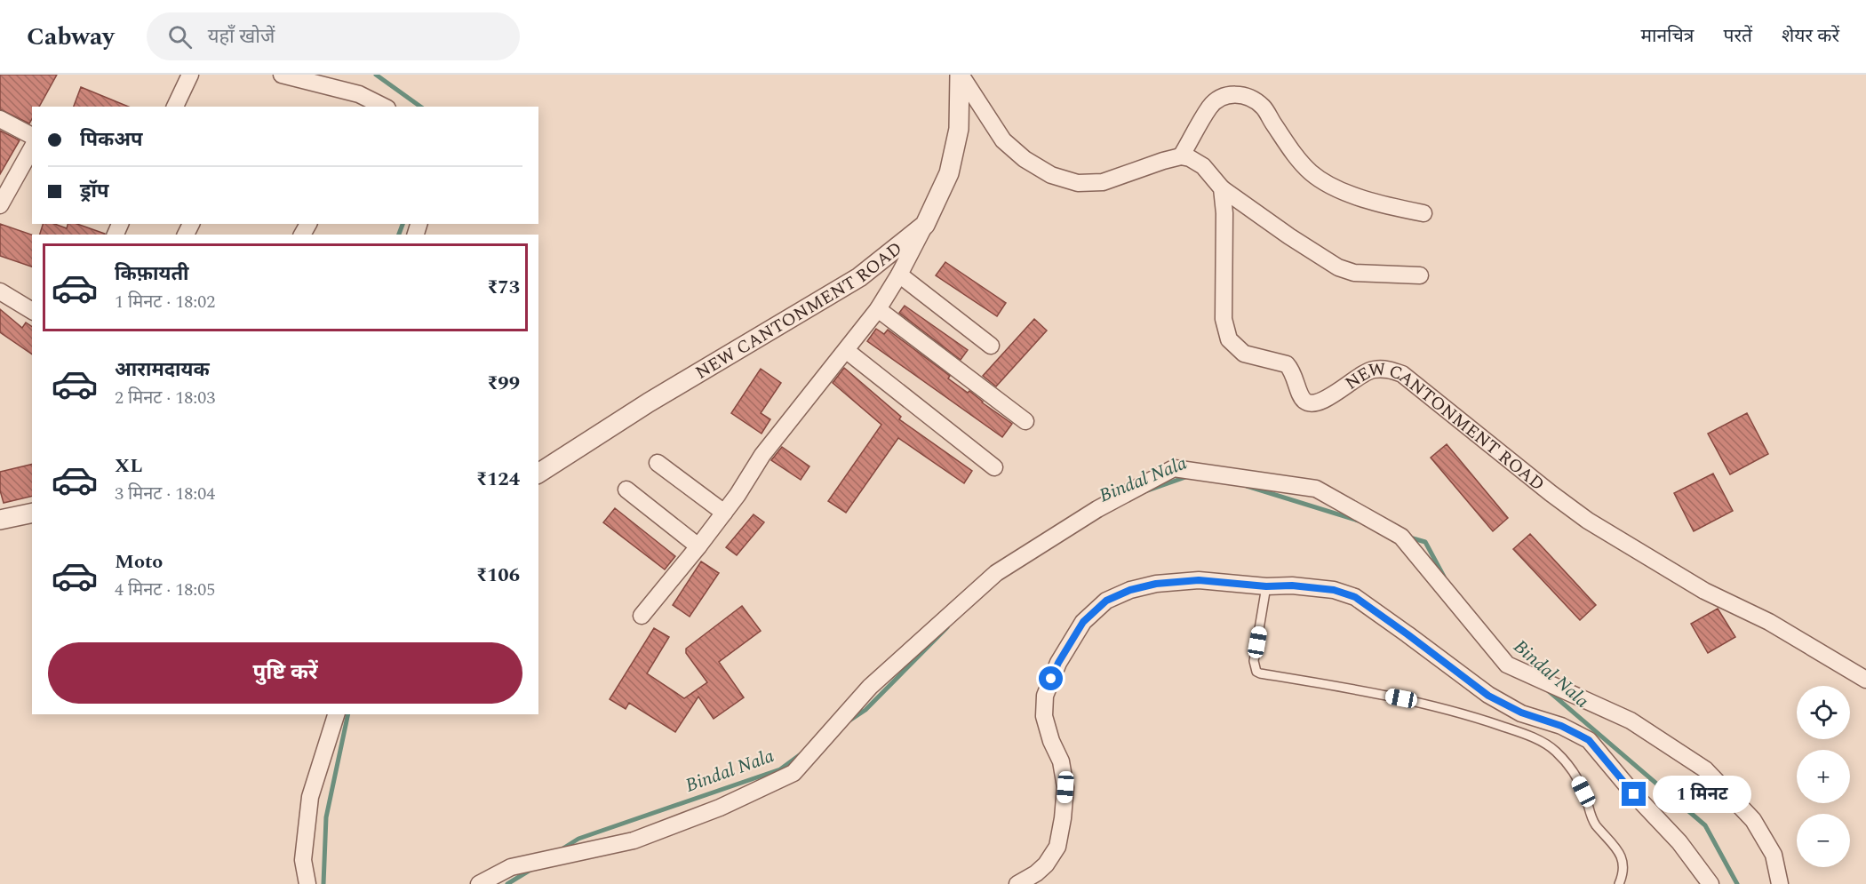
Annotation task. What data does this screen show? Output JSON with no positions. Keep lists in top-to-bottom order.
{
  "streets": {
    "street": ["NEW CANTONMENT ROAD"]
  },
  "water": ["Bindal Nala"],
  "page": {
    "header": "Cabway",
    "search": "यहाँ खोजें",
    "nav": ["मानचित्र", "परतें", "शेयर करें"],
    "banner": ["पिकअप", "ड्रॉप"],
    "list": [
      {
        "name": "किफ़ायती",
        "note": "1 मिनट · 18:02",
        "value": "₹73"
      },
      {
        "name": "आरामदायक",
        "note": "2 मिनट · 18:03",
        "value": "₹99"
      },
      {
        "name": "XL",
        "note": "3 मिनट · 18:04",
        "value": "₹124"
      },
      {
        "name": "Moto",
        "note": "4 मिनट · 18:05",
        "value": "₹106"
      }
    ],
    "buttons": "पुष्टि करें",
    "map_buttons": ["+", "−"],
    "bubble": "1 मिनट"
  }
}
